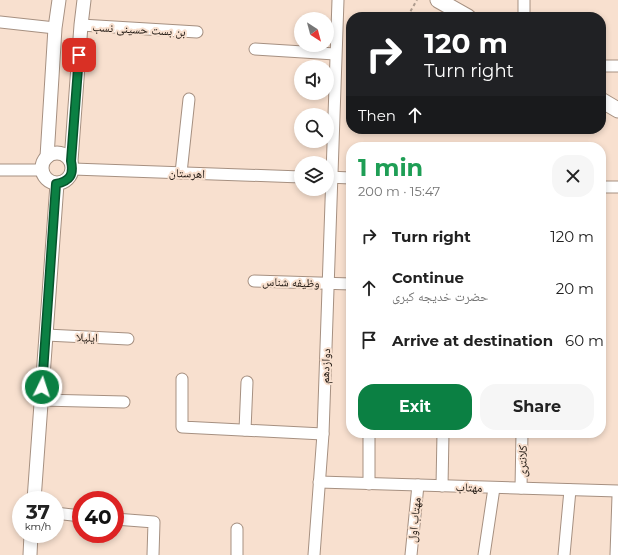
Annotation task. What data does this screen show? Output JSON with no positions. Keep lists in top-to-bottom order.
{
  "streets": {
    "street": [
      "بن بست حسینی نسب",
      "اهرستان",
      "وظیفه شناس",
      "ایلیلا",
      "دوازدهم",
      "کلانتری",
      "مهتاب",
      "مهتاب اول"
    ]
  },
  "crossings": [
    ["وظیفه شناس", "دوازدهم"],
    ["دوازدهم", "مهتاب"],
    ["کلانتری", "مهتاب"],
    ["مهتاب", "مهتاب اول"]
  ],
  "north": "bottom right",
  "page": {
    "turn": ["120 m", "Turn right"],
    "then": "Then",
    "heading": ["1 min", "200 m · 15:47"],
    "list": [
      {
        "name": "Turn right",
        "value": "120 m"
      },
      {
        "name": "Continue",
        "note": "حضرت خدیجه کبری",
        "value": "20 m"
      },
      {
        "name": "Arrive at destination",
        "value": "60 m"
      }
    ],
    "buttons": ["Exit", "Share"],
    "speed": "37 km/h",
    "limit": "40"
  }
}
